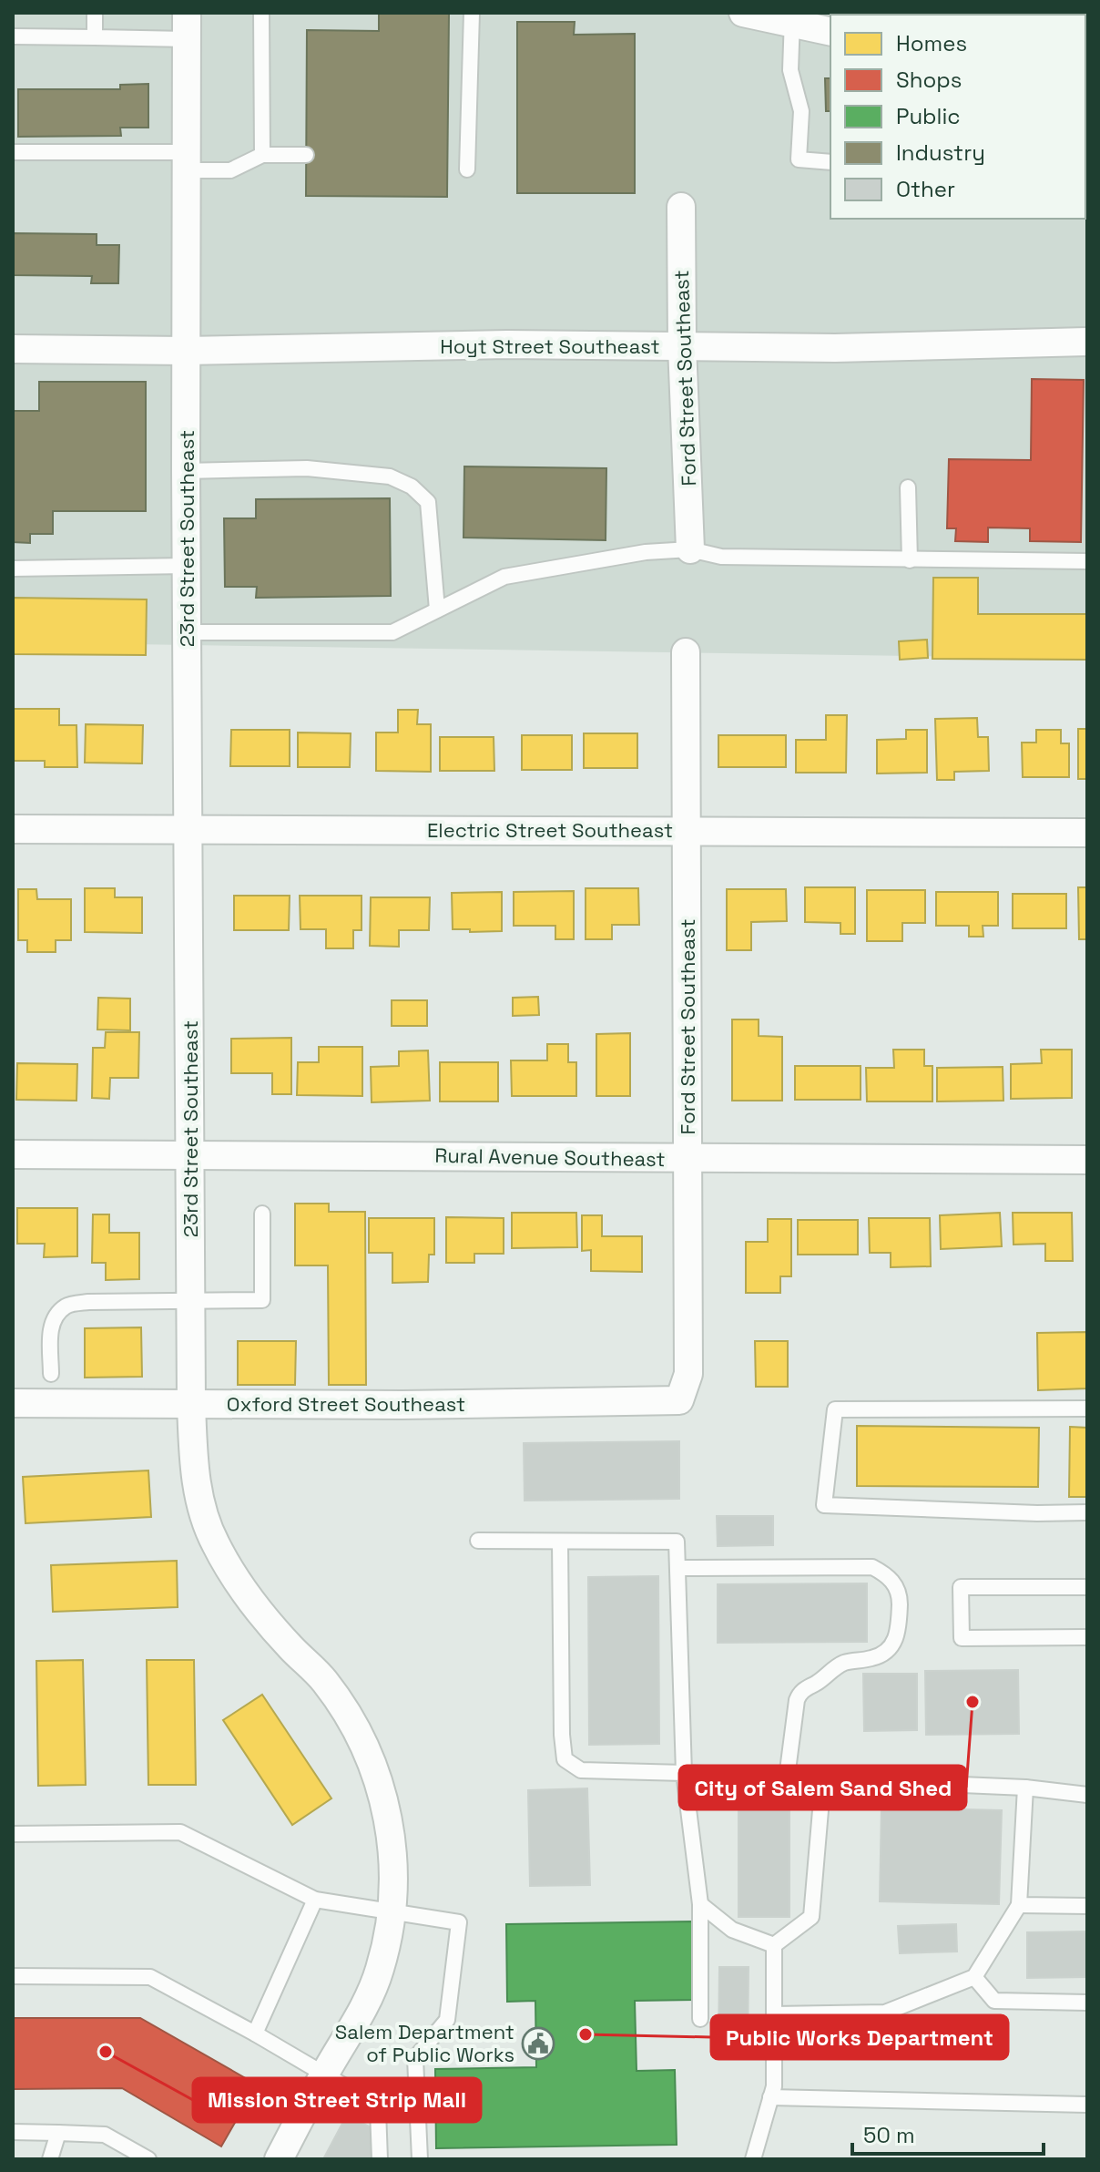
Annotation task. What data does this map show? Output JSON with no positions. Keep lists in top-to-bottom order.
{
  "streets": {
    "street": [
      "Hoyt Street Southeast",
      "Ford Street Southeast",
      "23rd Street Southeast",
      "Electric Street Southeast",
      "Rural Avenue Southeast",
      "Oxford Street Southeast"
    ]
  },
  "crossings": [
    ["Hoyt Street Southeast", "Ford Street Southeast"],
    ["Hoyt Street Southeast", "23rd Street Southeast"],
    ["Ford Street Southeast", "Electric Street Southeast"],
    ["Ford Street Southeast", "Rural Avenue Southeast"],
    ["Ford Street Southeast", "Oxford Street Southeast"],
    ["23rd Street Southeast", "Electric Street Southeast"],
    ["23rd Street Southeast", "Rural Avenue Southeast"],
    ["23rd Street Southeast", "Oxford Street Southeast"]
  ],
  "places": {
    "other": ["City of Salem Sand Shed", "Public Works Department", "Mission Street Strip Mall"],
    "public building": ["Salem Department of Public Works"]
  },
  "legend": [
    "Homes",
    "Shops",
    "Public",
    "Industry",
    "Other"
  ],
  "scale_bar": "50 m"
}
